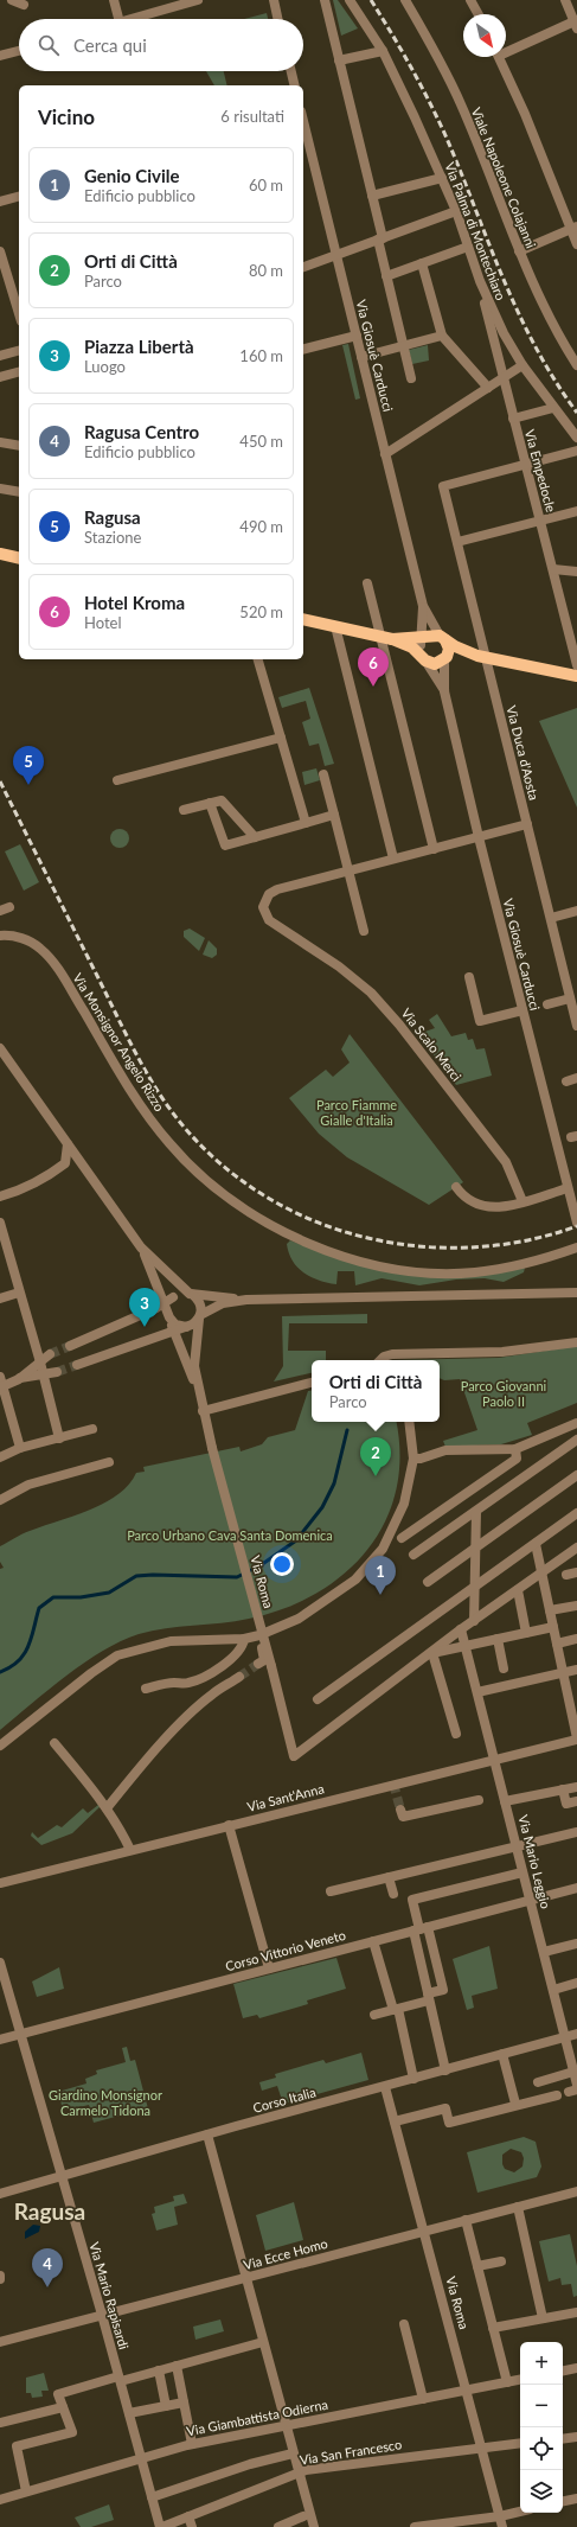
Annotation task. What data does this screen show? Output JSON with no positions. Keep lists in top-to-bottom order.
{
  "streets": {
    "street": [
      "Viale Napoleone Colajanni",
      "Via Palma di Montechiaro",
      "Via Giosuè Carducci",
      "Via Empedocle",
      "Via Duca d'Aosta",
      "Via Monsignor Angelo Rizzo",
      "Via Scalo Merci",
      "Via Roma",
      "Via Sant'Anna",
      "Via Mario Leggio",
      "Corso Vittorio Veneto",
      "Corso Italia",
      "Via Ecce Homo",
      "Via Mario Rapisardi",
      "Via Giambattista Odierna",
      "Via San Francesco"
    ]
  },
  "crossings": [
    ["Via Palma di Montechiaro", "Via Empedocle"],
    ["Via Empedocle", "Via Duca d'Aosta"],
    ["Via Roma", "Corso Italia"],
    ["Via Roma", "Via Ecce Homo"],
    ["Via Roma", "Via Giambattista Odierna"],
    ["Via Roma", "Via San Francesco"],
    ["Via Sant'Anna", "Via Mario Leggio"],
    ["Via Mario Leggio", "Corso Vittorio Veneto"],
    ["Via Mario Leggio", "Corso Italia"],
    ["Corso Vittorio Veneto", "Via Mario Rapisardi"],
    ["Corso Italia", "Via Mario Rapisardi"],
    ["Via Ecce Homo", "Via Mario Rapisardi"],
    ["Via Mario Rapisardi", "Via Giambattista Odierna"],
    ["Via Mario Rapisardi", "Via San Francesco"]
  ],
  "districts": ["Ragusa"],
  "parks": [
    "Parco Fiamme Gialle d'Italia",
    "Parco Giovanni Paolo II",
    "Parco Urbano Cava Santa Domenica",
    "Giardino Monsignor Carmelo Tidona"
  ],
  "north": "bottom right",
  "page": {
    "search": "Cerca qui",
    "heading": ["Vicino", "6 risultati"],
    "list": [
      {
        "mark": "1",
        "name": "Genio Civile",
        "note": "Edificio pubblico",
        "value": "60 m"
      },
      {
        "mark": "2",
        "name": "Orti di Città",
        "note": "Parco",
        "value": "80 m"
      },
      {
        "mark": "3",
        "name": "Piazza Libertà",
        "note": "Luogo",
        "value": "160 m"
      },
      {
        "mark": "4",
        "name": "Ragusa Centro",
        "note": "Edificio pubblico",
        "value": "450 m"
      },
      {
        "mark": "5",
        "name": "Ragusa",
        "note": "Stazione",
        "value": "490 m"
      },
      {
        "mark": "6",
        "name": "Hotel Kroma",
        "note": "Hotel",
        "value": "520 m"
      }
    ],
    "pins": [
      "6",
      "5",
      "3",
      "2",
      "1",
      "4"
    ],
    "popup": ["Orti di Città", "Parco"],
    "map_buttons": ["+", "−"]
  }
}
